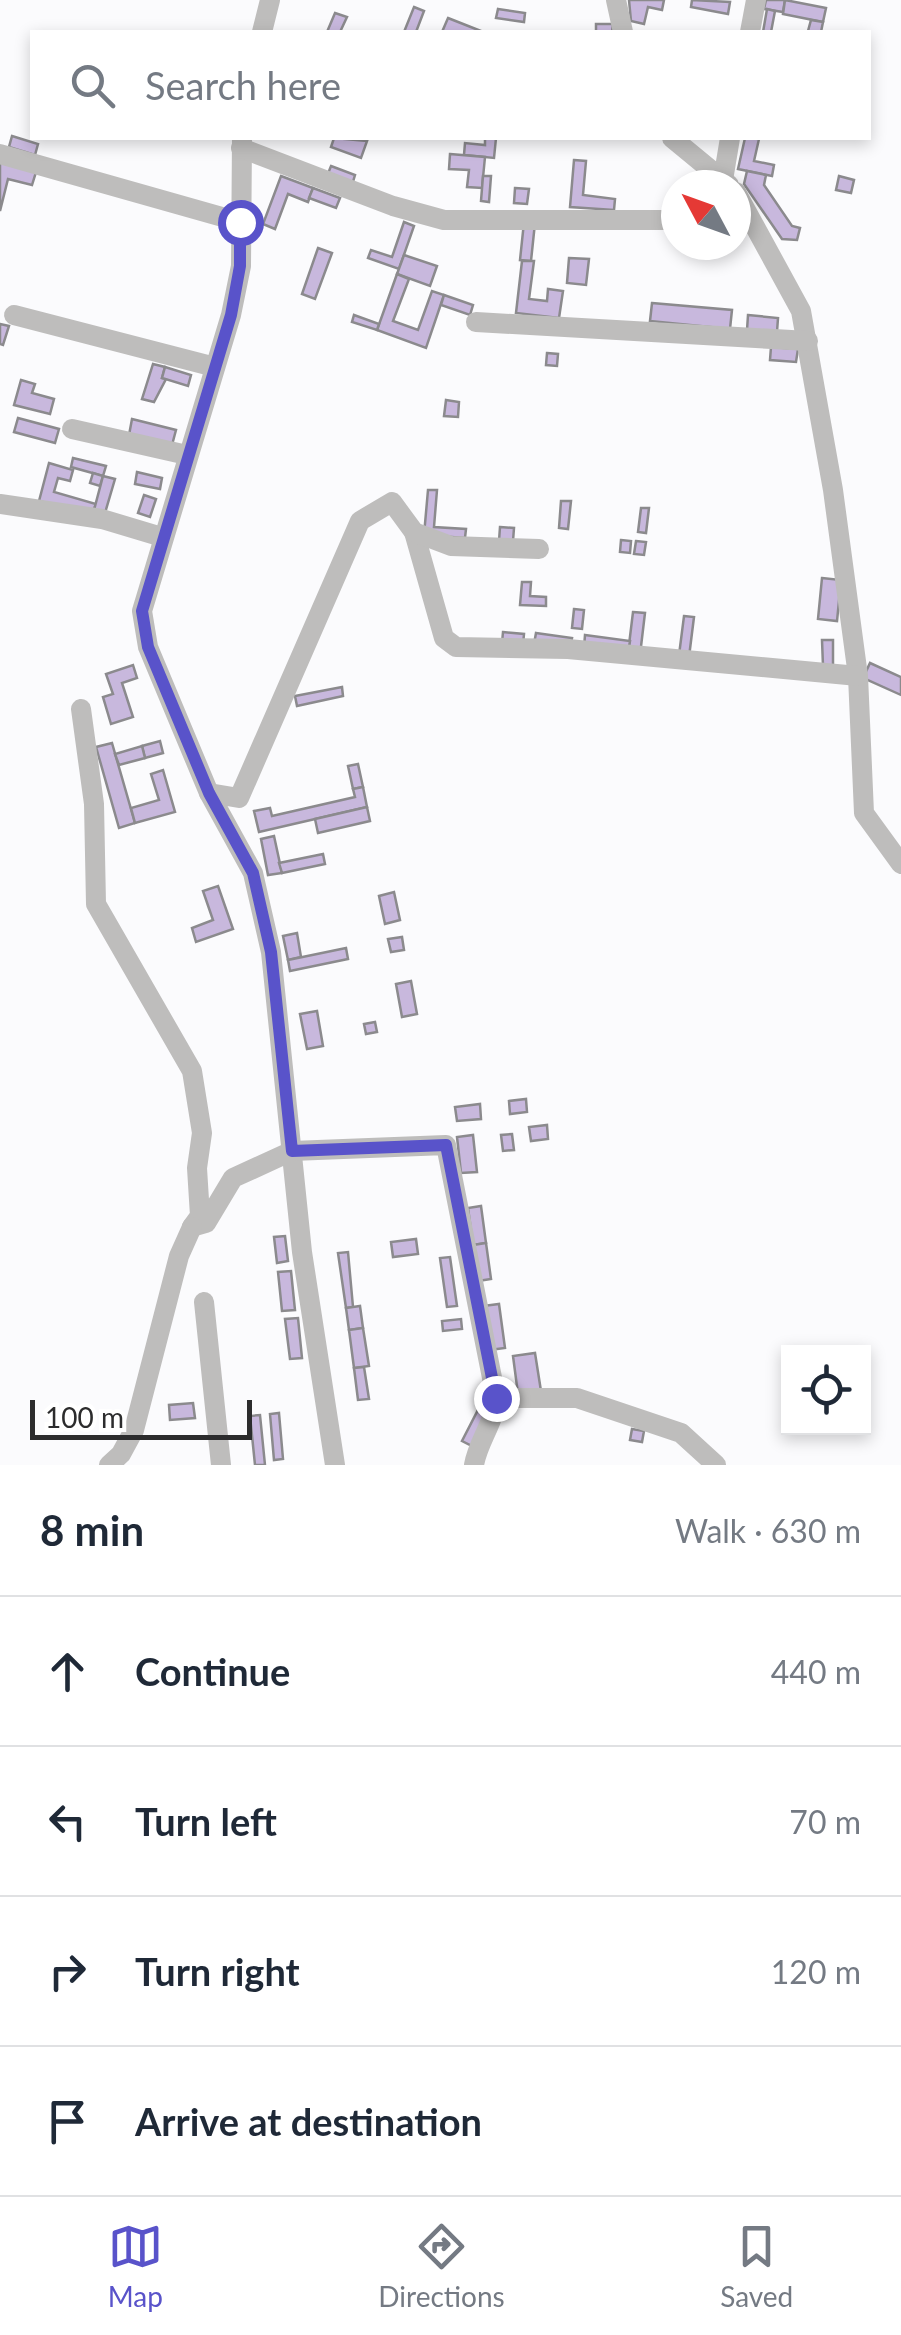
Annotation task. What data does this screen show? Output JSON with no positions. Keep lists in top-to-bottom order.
{
  "scale_bar": "100 m",
  "north": "top left",
  "page": {
    "search": "Search here",
    "scale": "100 m",
    "heading": ["8 min", "Walk · 630 m"],
    "list": [
      ["Continue", "440 m"],
      ["Turn left", "70 m"],
      ["Turn right", "120 m"],
      "Arrive at destination"
    ],
    "nav": ["Map", "Directions", "Saved"]
  }
}
